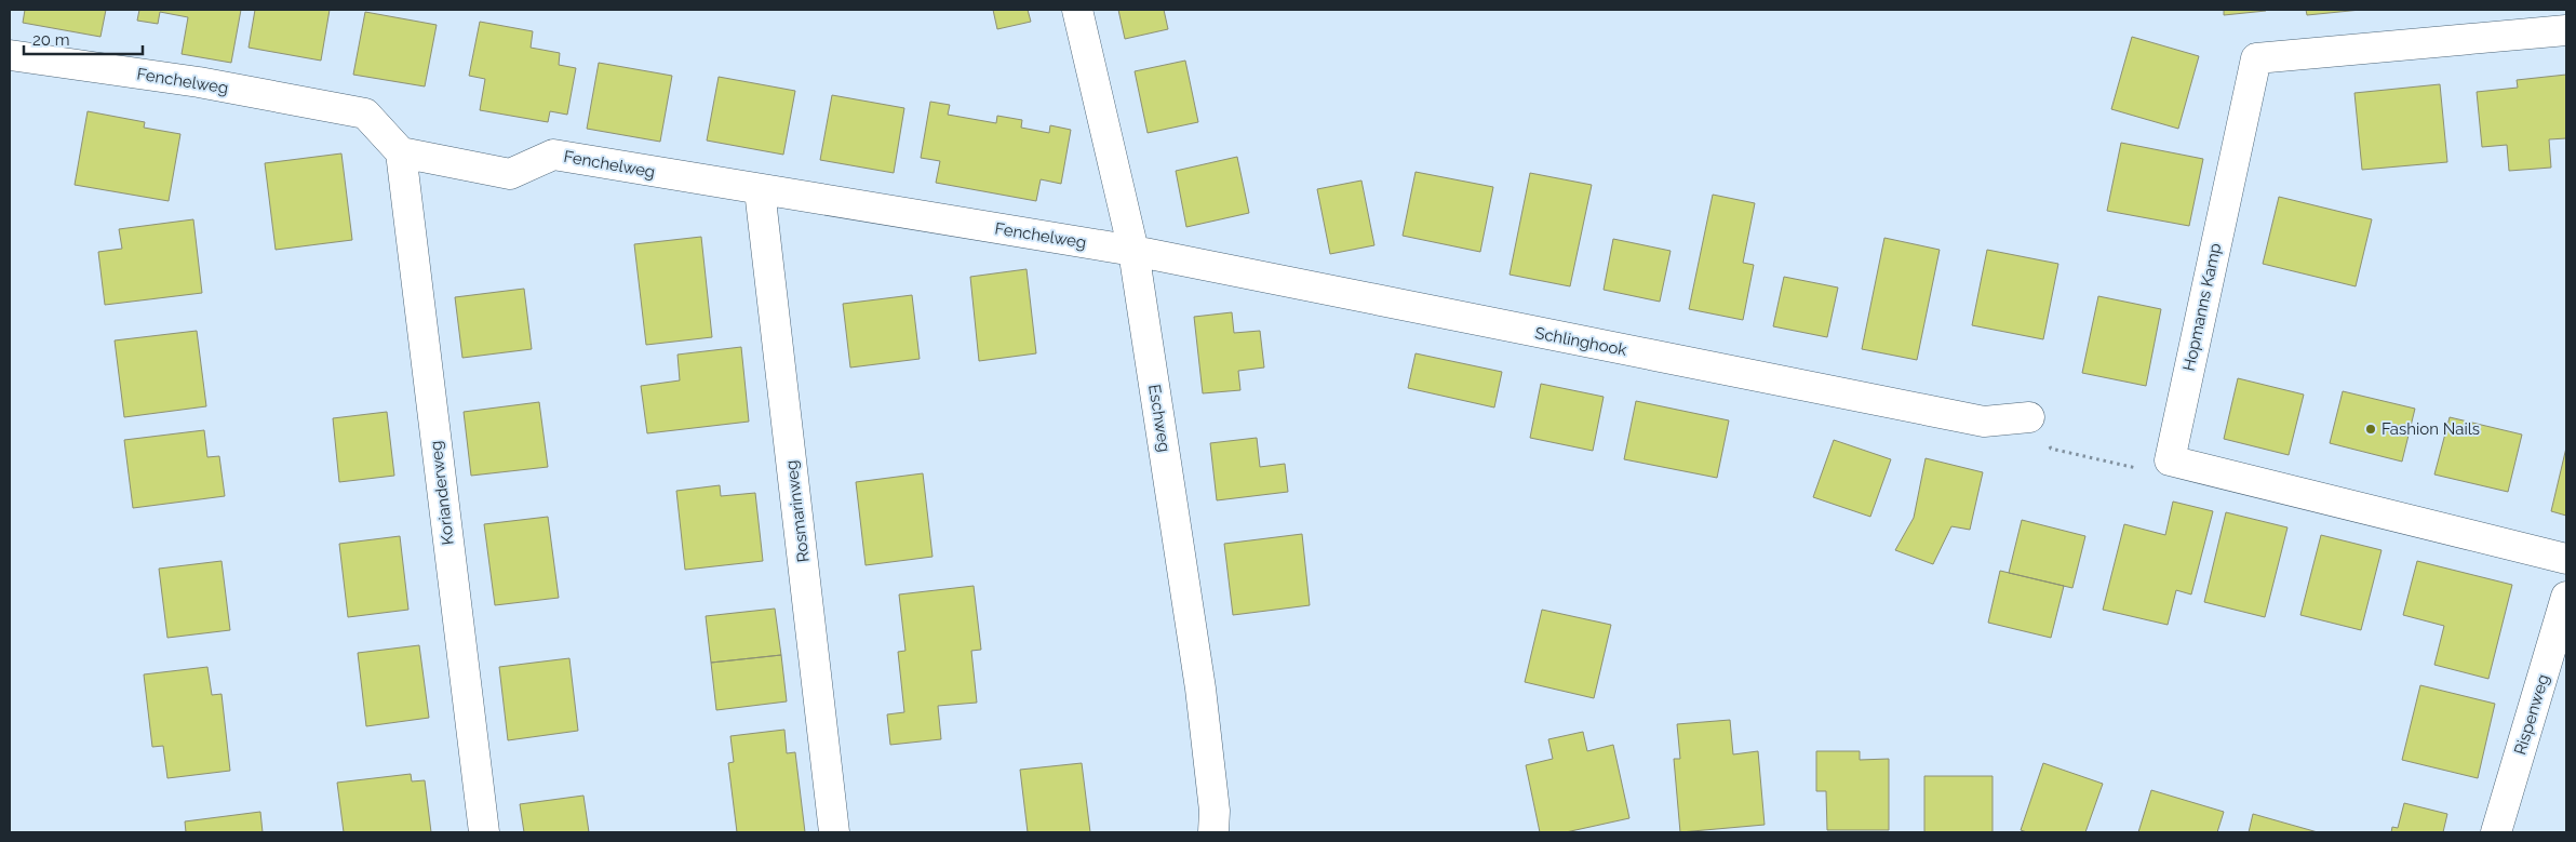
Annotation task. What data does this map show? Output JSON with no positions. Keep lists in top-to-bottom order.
{
  "streets": {
    "street": [
      "Fenchelweg",
      "Hopmanns Kamp",
      "Schlinghook",
      "Eschweg",
      "Korianderweg",
      "Rosmarinweg",
      "Rispenweg"
    ]
  },
  "crossings": [
    ["Fenchelweg", "Schlinghook"],
    ["Fenchelweg", "Eschweg"],
    ["Fenchelweg", "Korianderweg"],
    ["Fenchelweg", "Rosmarinweg"],
    ["Schlinghook", "Eschweg"]
  ],
  "places": ["Fashion Nails"],
  "scale_bar": "20 m"
}
